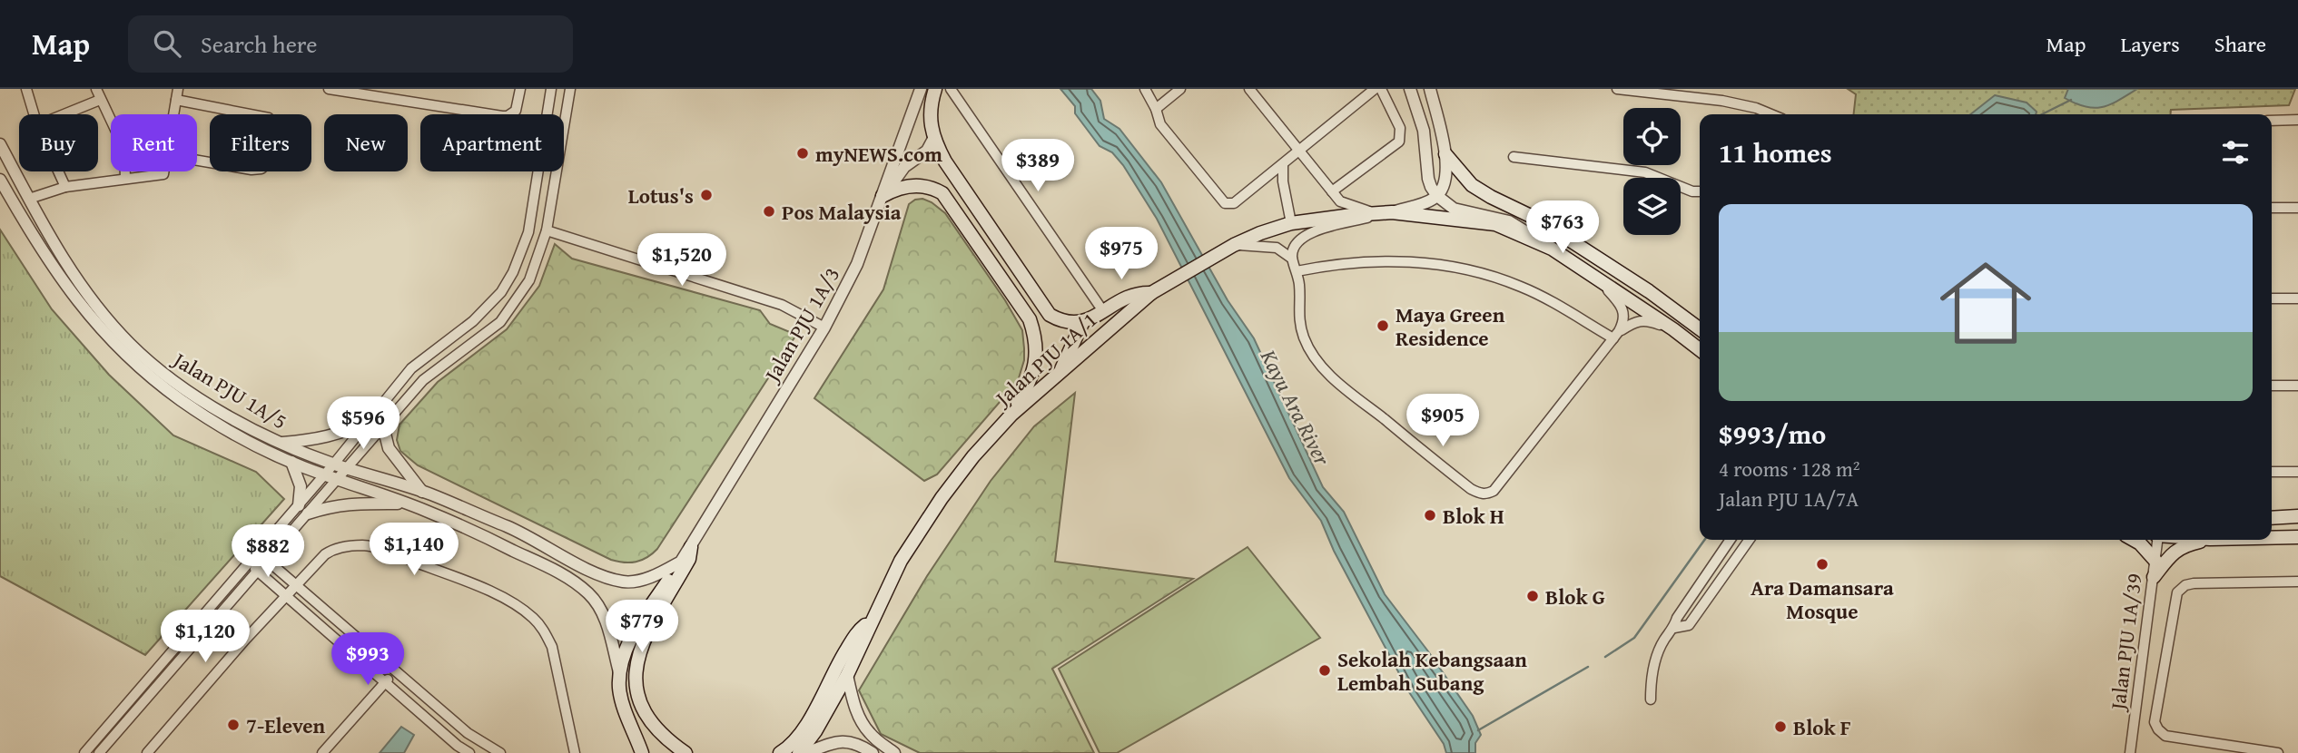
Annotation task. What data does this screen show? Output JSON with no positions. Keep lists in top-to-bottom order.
{
  "streets": {
    "main road": ["Jalan PJU 1A/1"],
    "street": ["Jalan PJU 1A/3", "Jalan PJU 1A/5", "Jalan PJU 1A/39"]
  },
  "crossings": [
    ["Jalan PJU 1A/3", "Jalan PJU 1A/5"]
  ],
  "water": ["Kayu Ara River"],
  "places": [
    "myNEWS.com",
    "Lotus's",
    "Pos Malaysia",
    "Maya Green Residence",
    "Blok H",
    "Ara Damansara Mosque",
    "Blok G",
    "Sekolah Kebangsaan Lembah Subang",
    "7-Eleven",
    "Blok F"
  ],
  "page": {
    "header": "Map",
    "search": "Search here",
    "nav": ["Map", "Layers", "Share"],
    "chip": [
      "Buy",
      "Rent",
      "Filters",
      "New",
      "Apartment"
    ],
    "heading": "11 homes",
    "price": [
      "$389",
      "$763",
      "$975",
      "$1,520",
      "$905",
      "$596",
      "$1,140",
      "$882",
      "$779",
      "$1,120",
      "$993"
    ],
    "list": [
      {
        "name": "$993/mo",
        "note": "4 rooms · 128 m² · Jalan PJU 1A/7A"
      }
    ]
  }
}
